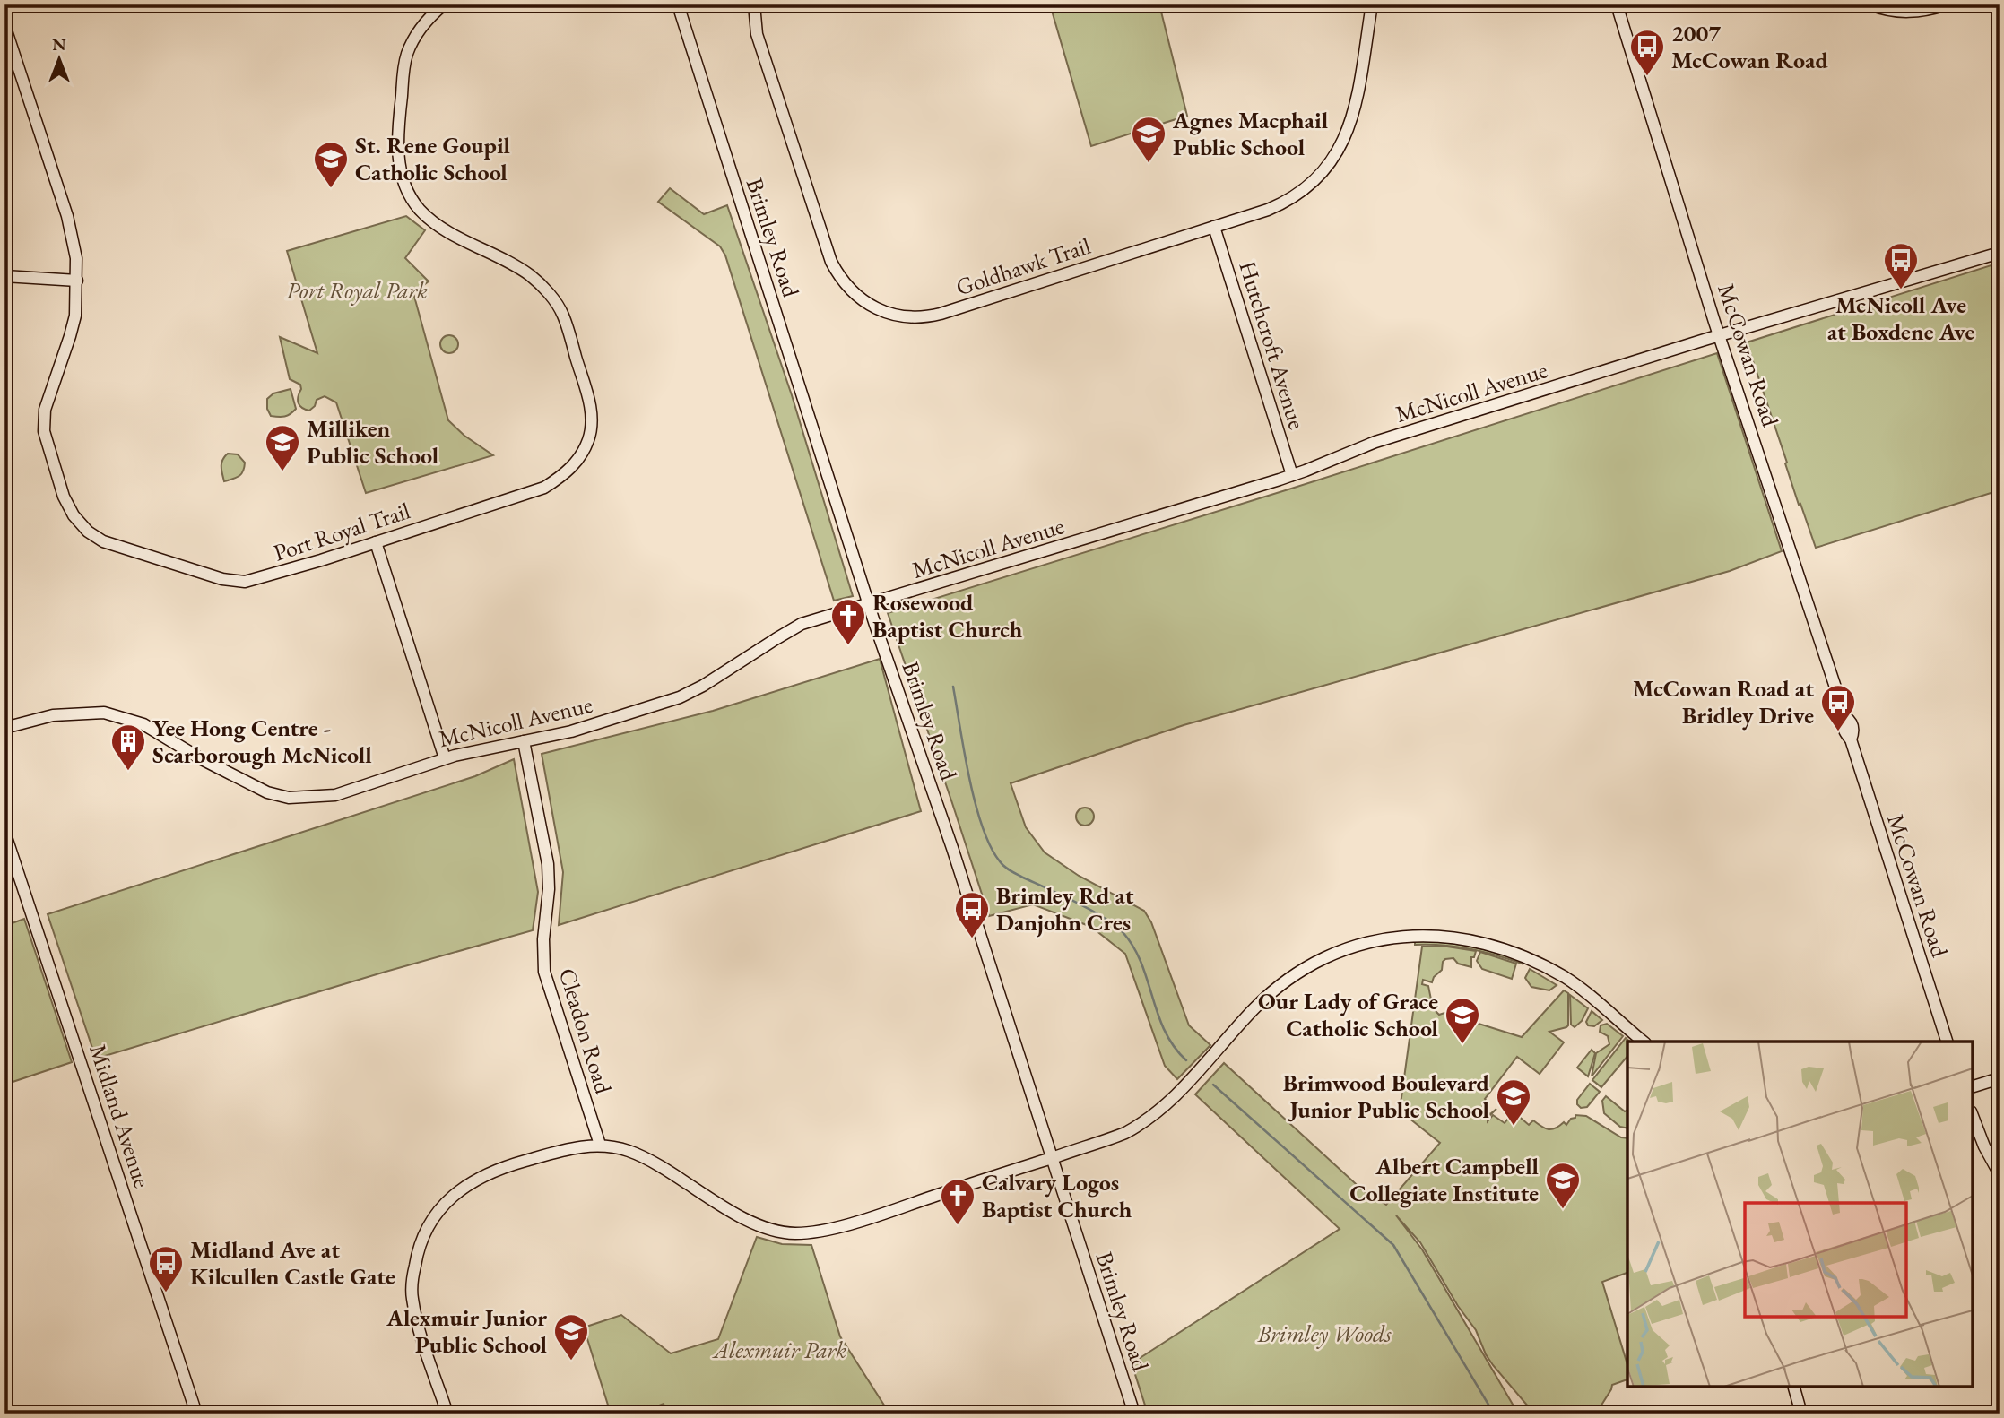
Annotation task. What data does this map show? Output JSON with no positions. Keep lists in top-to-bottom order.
{
  "streets": {
    "main road": [
      "Brimley Road",
      "Goldhawk Trail",
      "Hutchcroft Avenue",
      "McCowan Road",
      "McNicoll Avenue",
      "Port Royal Trail",
      "Cleadon Road",
      "Midland Avenue"
    ]
  },
  "crossings": [
    ["Brimley Road", "McNicoll Avenue"],
    ["Goldhawk Trail", "Hutchcroft Avenue"],
    ["Hutchcroft Avenue", "McNicoll Avenue"],
    ["McCowan Road", "McNicoll Avenue"],
    ["McNicoll Avenue", "Cleadon Road"]
  ],
  "parks": ["Port Royal Park", "Brimley Woods", "Alexmuir Park"],
  "places": {
    "bus stop": [
      "2007 McCowan Road",
      "McNicoll Ave at Boxdene Ave",
      "McCowan Road at Bridley Drive",
      "Brimley Rd at Danjohn Cres",
      "Midland Ave at Kilcullen Castle Gate"
    ],
    "school or university": [
      "Agnes Macphail Public School",
      "St. Rene Goupil Catholic School",
      "Milliken Public School",
      "Our Lady of Grace Catholic School",
      "Brimwood Boulevard Junior Public School",
      "Albert Campbell Collegiate Institute",
      "Alexmuir Junior Public School"
    ],
    "church": ["Rosewood Baptist Church", "Calvary Logos Baptist Church"],
    "building": ["Yee Hong Centre - Scarborough McNicoll"]
  },
  "north": "top"
}
